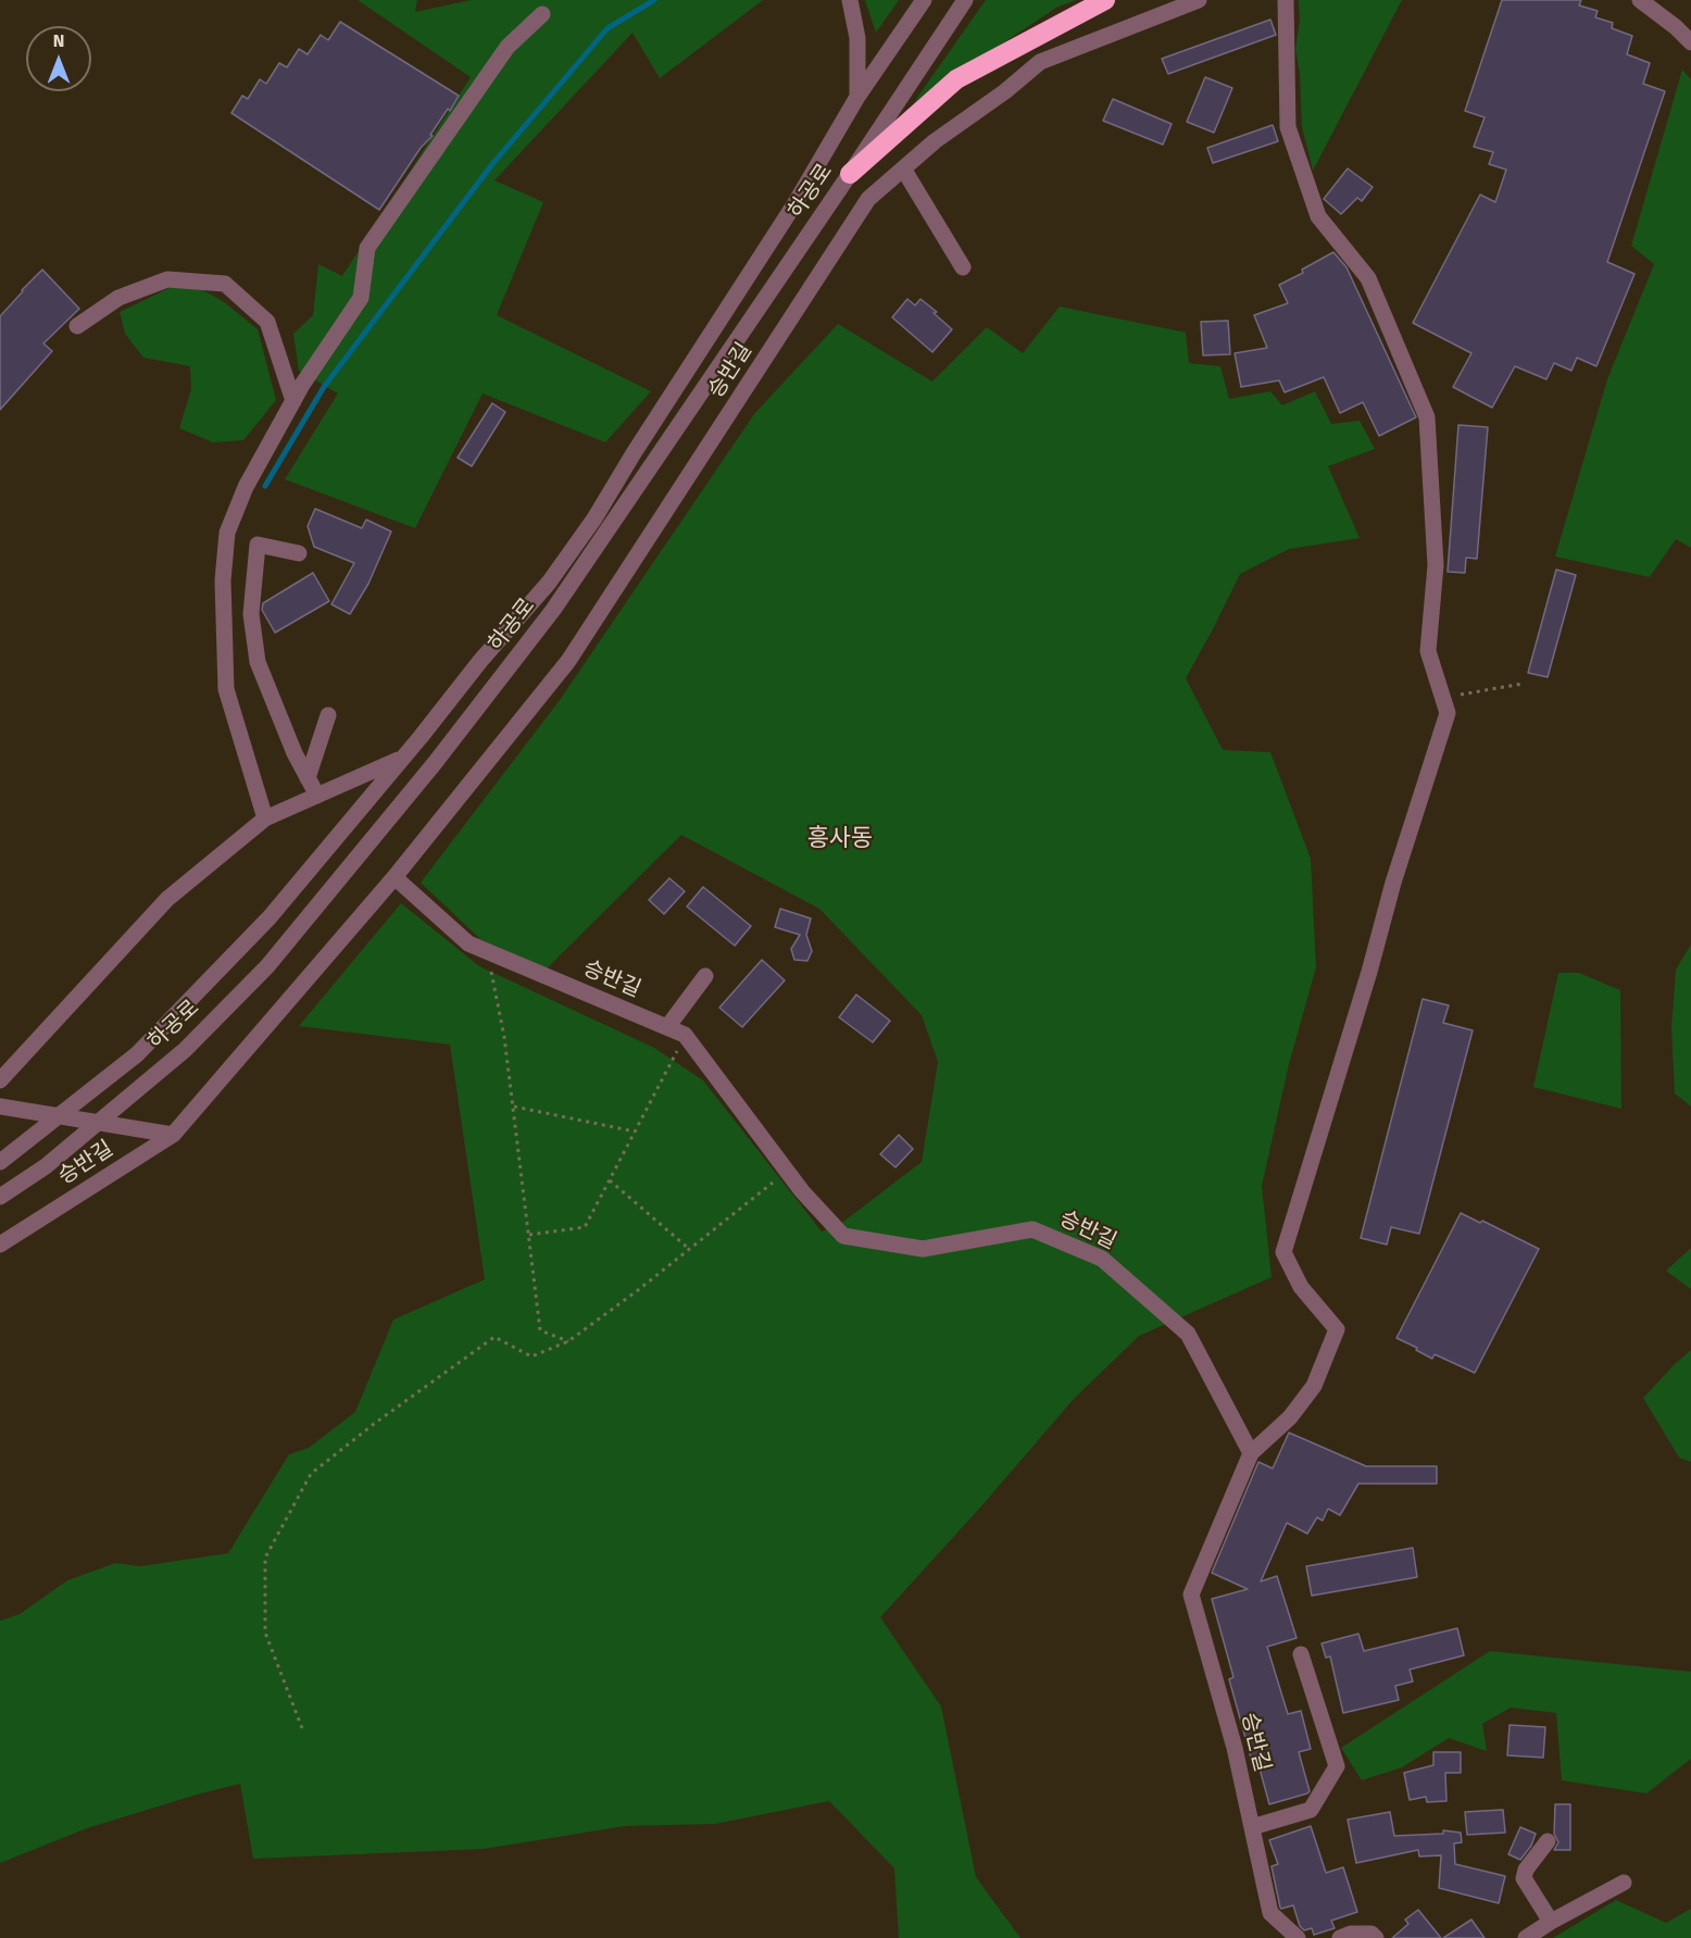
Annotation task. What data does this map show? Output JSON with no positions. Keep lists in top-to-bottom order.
{
  "streets": {
    "street": ["하공로", "승반길"]
  },
  "districts": ["흥사동"],
  "north": "top"
}
